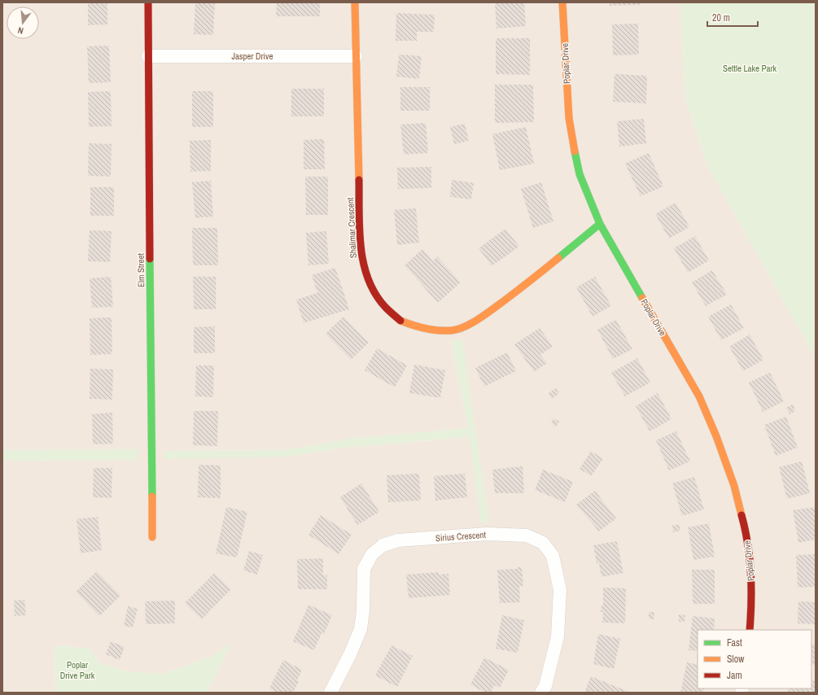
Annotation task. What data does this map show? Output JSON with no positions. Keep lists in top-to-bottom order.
{
  "streets": {
    "street": [
      "Jasper Drive",
      "Poplar Drive",
      "Shalimar Crescent",
      "Elm Street",
      "Sirius Crescent"
    ]
  },
  "crossings": [
    ["Jasper Drive", "Shalimar Crescent"],
    ["Jasper Drive", "Elm Street"],
    ["Poplar Drive", "Shalimar Crescent"]
  ],
  "parks": ["Settle Lake Park", "Poplar Drive Park"],
  "legend": ["Fast", "Slow", "Jam"],
  "scale_bar": "20 m",
  "north": "bottom"
}
